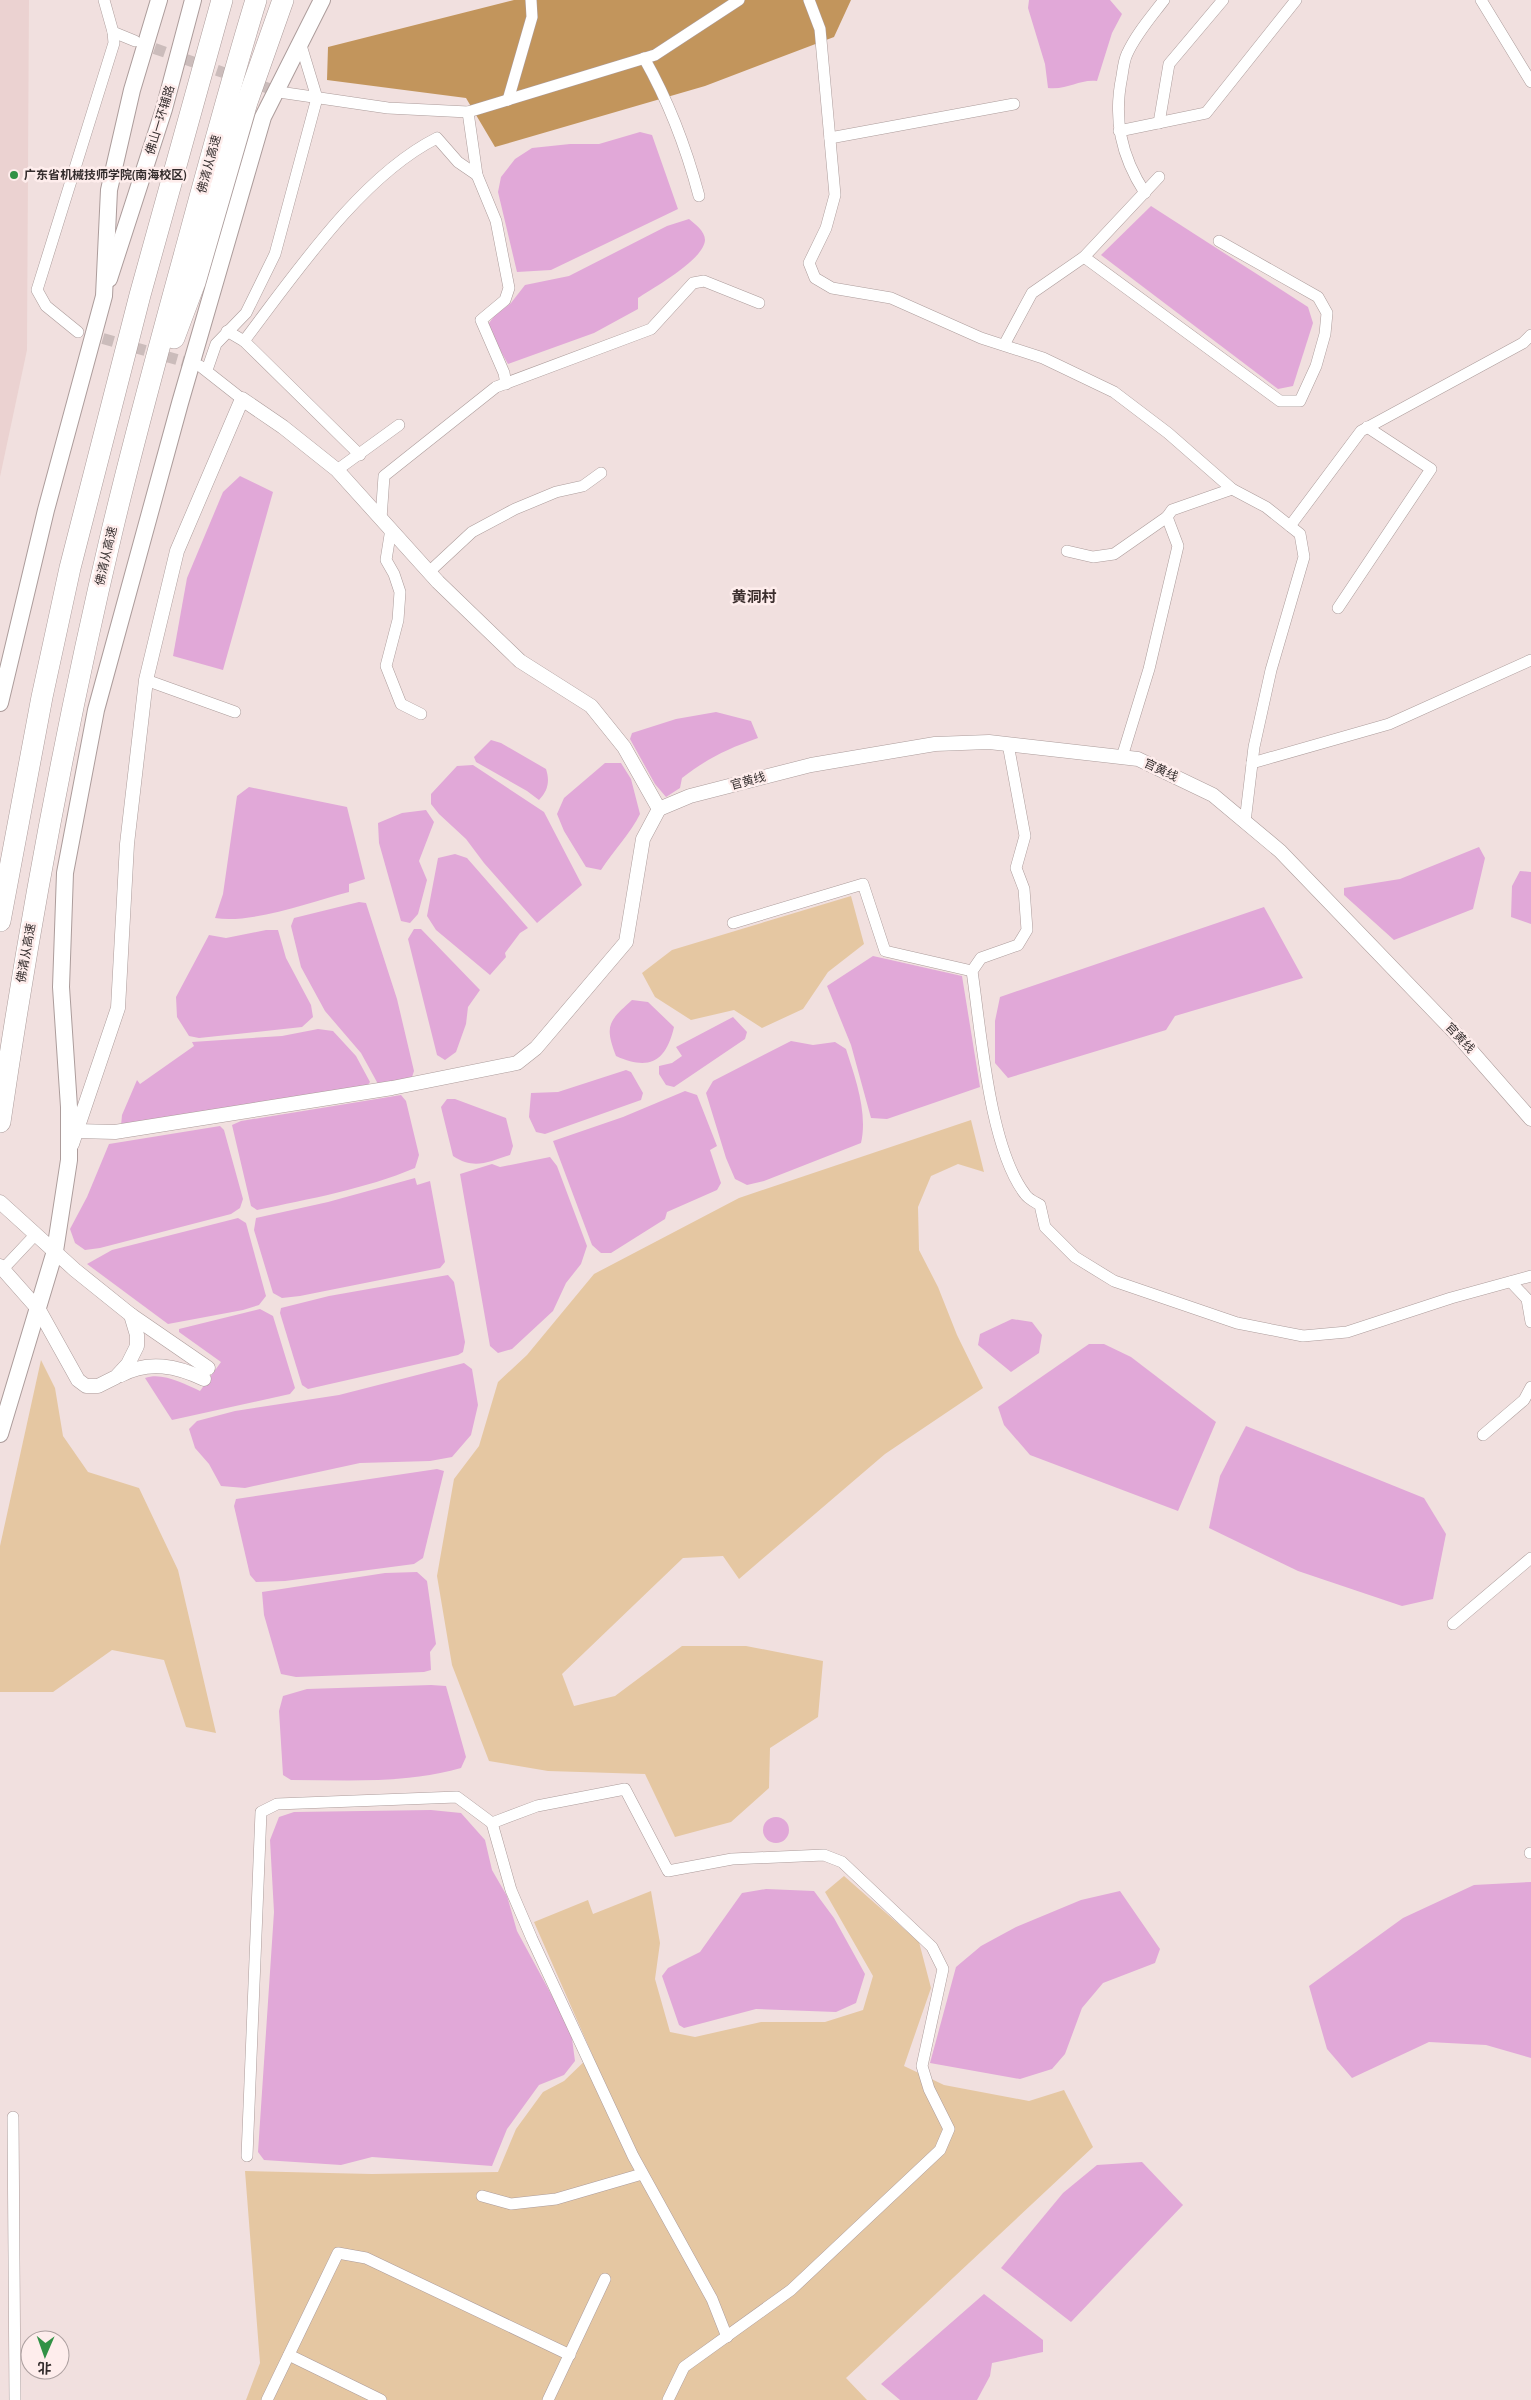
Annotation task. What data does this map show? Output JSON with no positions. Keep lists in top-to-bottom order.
{
  "streets": {
    "highway": ["佛清从高速"],
    "main road": ["佛山一环辅路"],
    "street": ["官黄线"]
  },
  "districts": ["黄洞村"],
  "places": ["广东省机械技师学院(南海校区)"],
  "north": "bottom"
}
